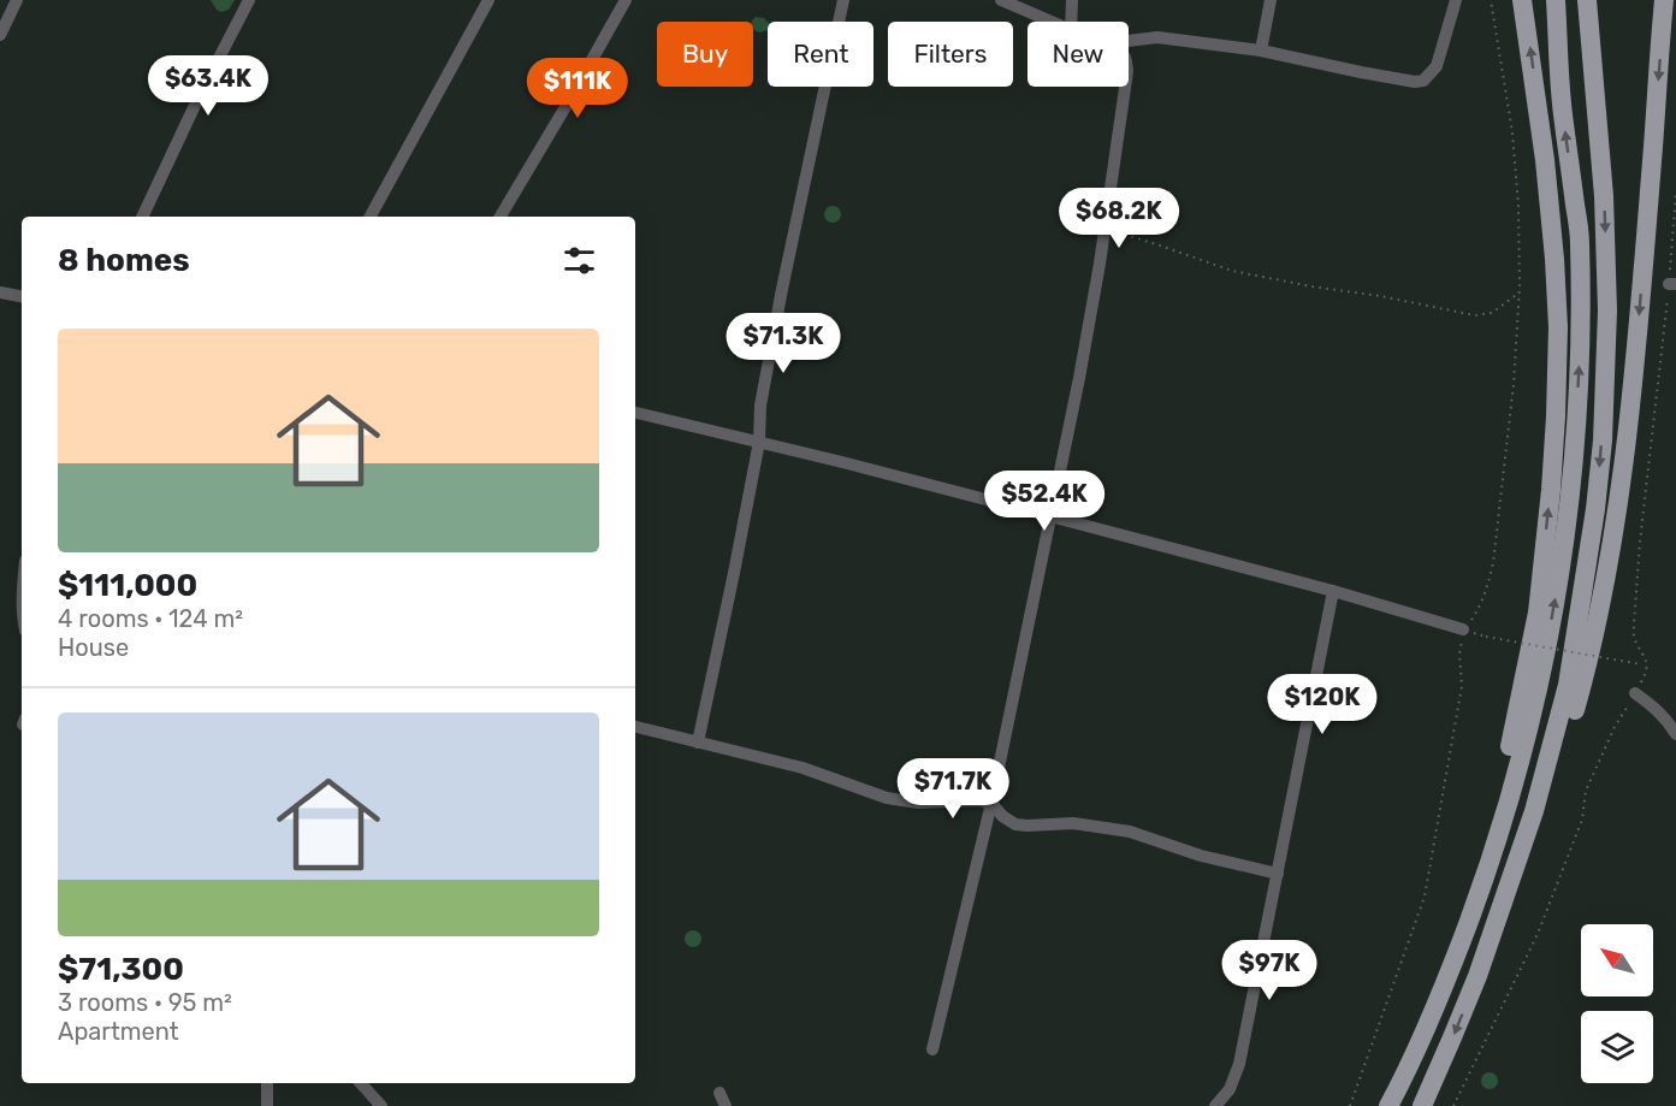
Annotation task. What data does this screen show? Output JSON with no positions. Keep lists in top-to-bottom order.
{
  "north": "top left",
  "page": {
    "chip": [
      "Buy",
      "Rent",
      "Filters",
      "New"
    ],
    "price": [
      "$63.4K",
      "$111K",
      "$68.2K",
      "$71.3K",
      "$52.4K",
      "$120K",
      "$71.7K",
      "$97K"
    ],
    "heading": "8 homes",
    "list": [
      {
        "name": "$111,000",
        "note": "4 rooms · 124 m² · House"
      },
      {
        "name": "$71,300",
        "note": "3 rooms · 95 m² · Apartment"
      }
    ]
  }
}
